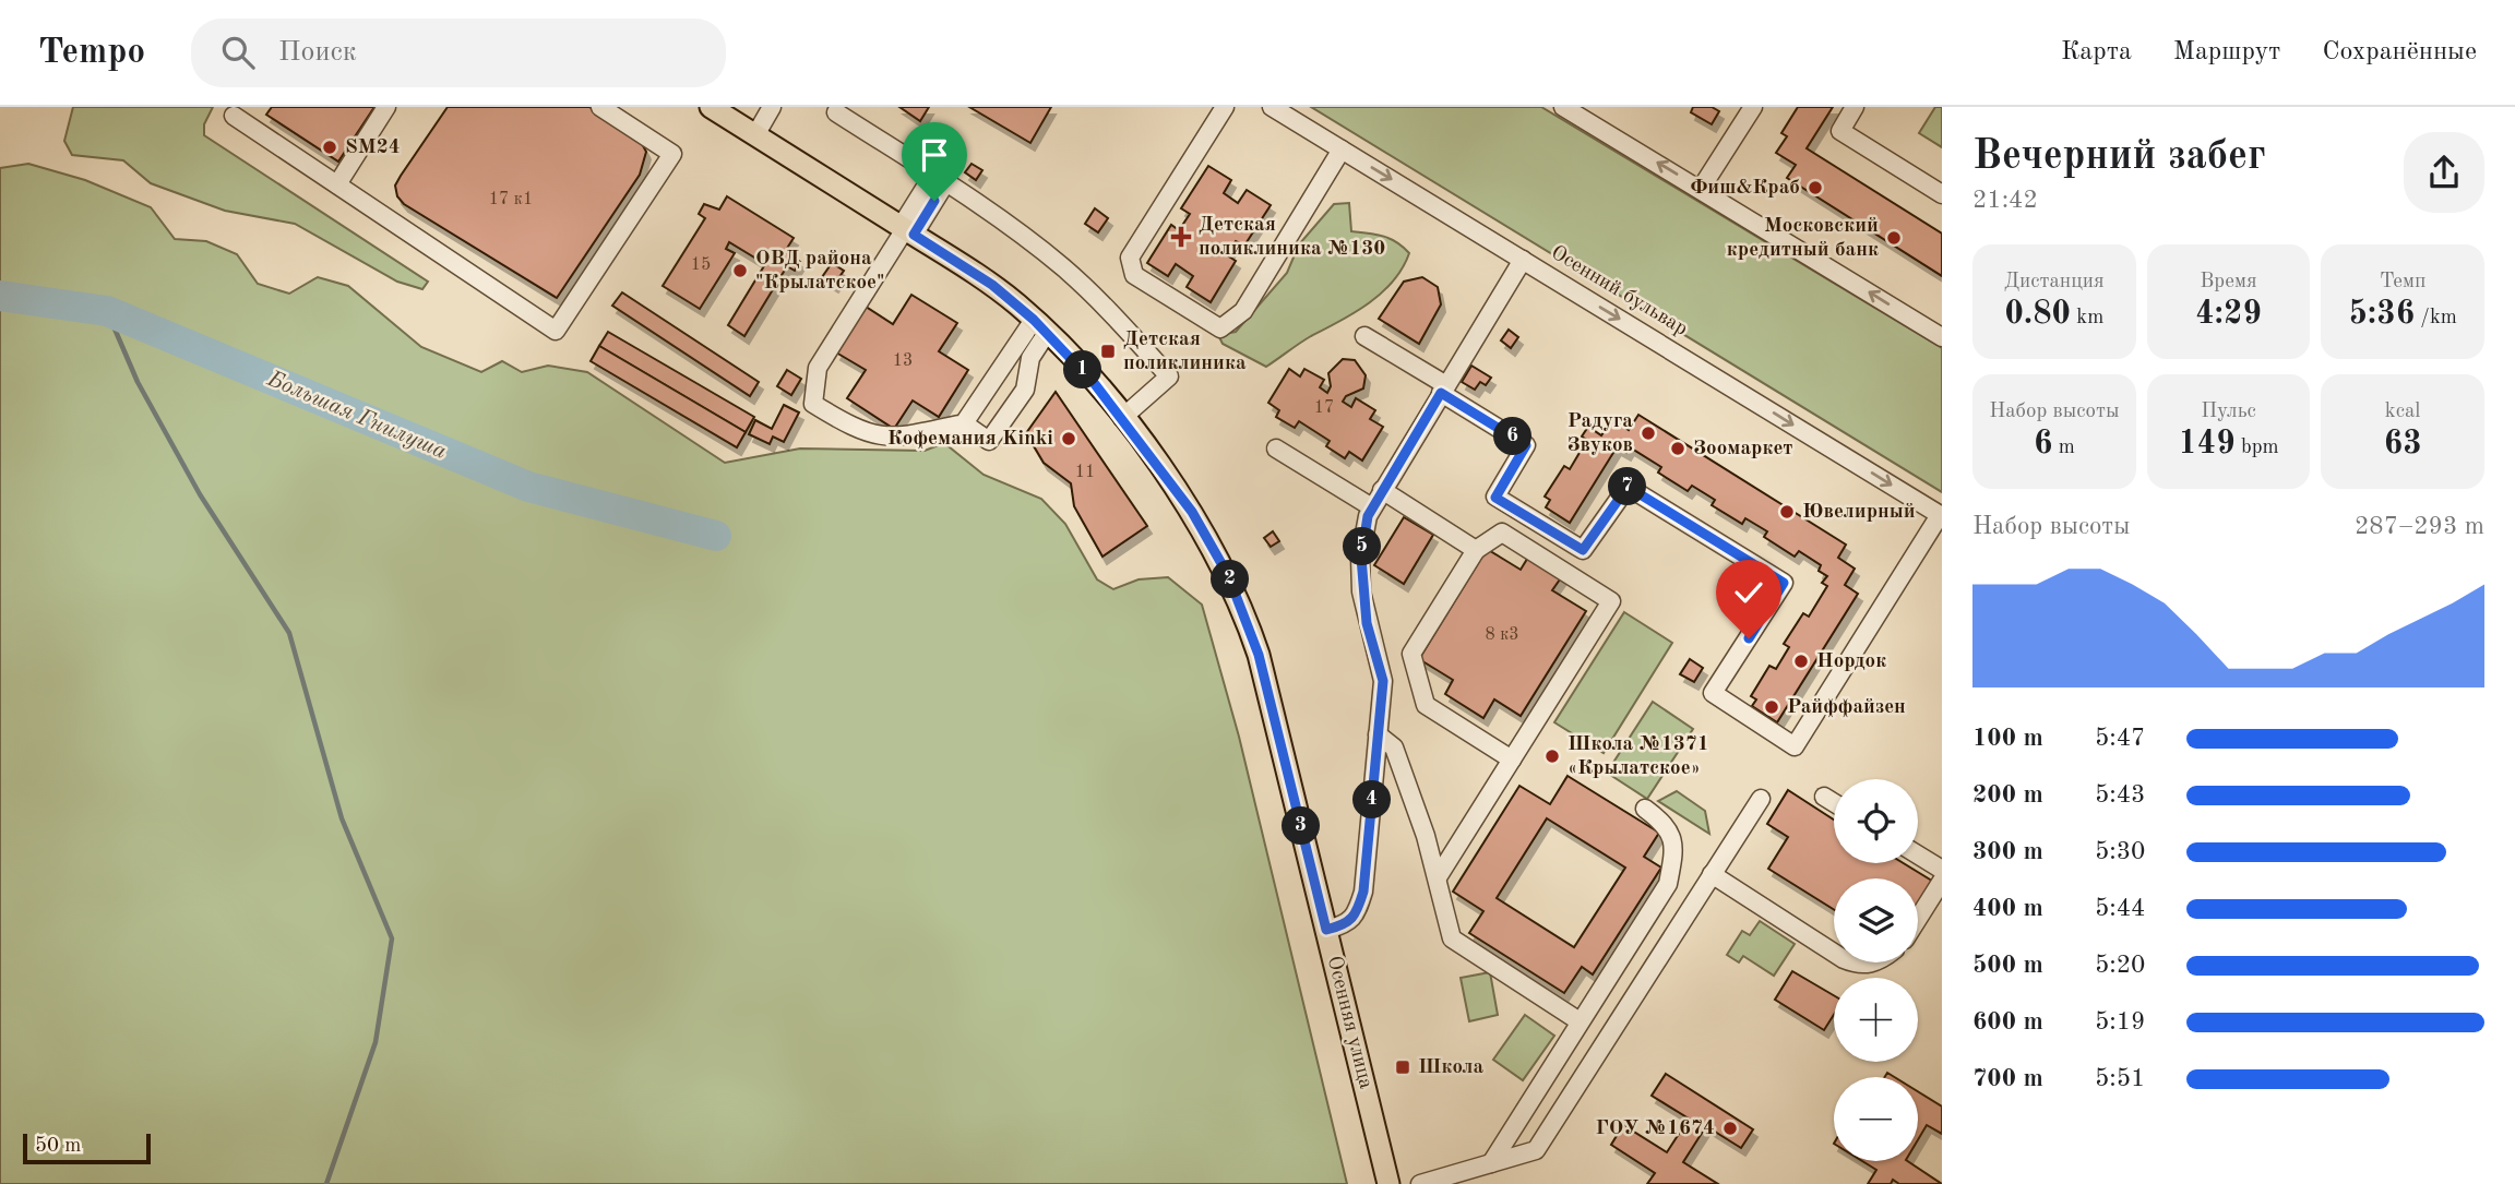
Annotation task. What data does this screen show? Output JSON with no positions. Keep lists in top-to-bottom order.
{
  "streets": {
    "main road": ["Осенняя улица"],
    "street": ["Осенний бульвар"]
  },
  "water": ["Большая Гнилуша"],
  "places": {
    "other": [
      "SM24",
      "Фиш&Краб",
      "Московский кредитный банк",
      "ОВД района \"Крылатское\"",
      "Радуга Звуков",
      "Кофемания Kinki",
      "Зоомаркет",
      "Ювелирный",
      "Нордок",
      "Райффайзен",
      "Школа №1371 «Крылатское»",
      "ГОУ №1674"
    ],
    "health": ["Детская поликлиника №130"],
    "transit": ["Детская поликлиника", "Школа"]
  },
  "house_numbers": [
    "17 к1",
    "15",
    "13",
    "17",
    "11",
    "8 к3"
  ],
  "scale_bar": "50 m",
  "page": {
    "header": "Tempo",
    "search": "Поиск",
    "nav": ["Карта", "Маршрут", "Сохранённые"],
    "heading": ["Вечерний забег", "21:42"],
    "stats": [
      ["Дистанция", "0.80 km"],
      ["Время", "4:29"],
      ["Темп", "5:36 /km"],
      ["Набор высоты", "6 m"],
      ["Пульс", "149 bpm"],
      ["kcal", "63"]
    ],
    "pins": [
      "1",
      "6",
      "7",
      "5",
      "2",
      "4",
      "3"
    ],
    "chart": ["Набор высоты", "287–293 m"],
    "list": [
      {
        "name": "100 m",
        "note": "5:47"
      },
      {
        "name": "200 m",
        "note": "5:43"
      },
      {
        "name": "300 m",
        "note": "5:30"
      },
      {
        "name": "400 m",
        "note": "5:44"
      },
      {
        "name": "500 m",
        "note": "5:20"
      },
      {
        "name": "600 m",
        "note": "5:19"
      },
      {
        "name": "700 m",
        "note": "5:51"
      }
    ],
    "map_buttons": ["+", "−"],
    "scale": "50 m"
  }
}
